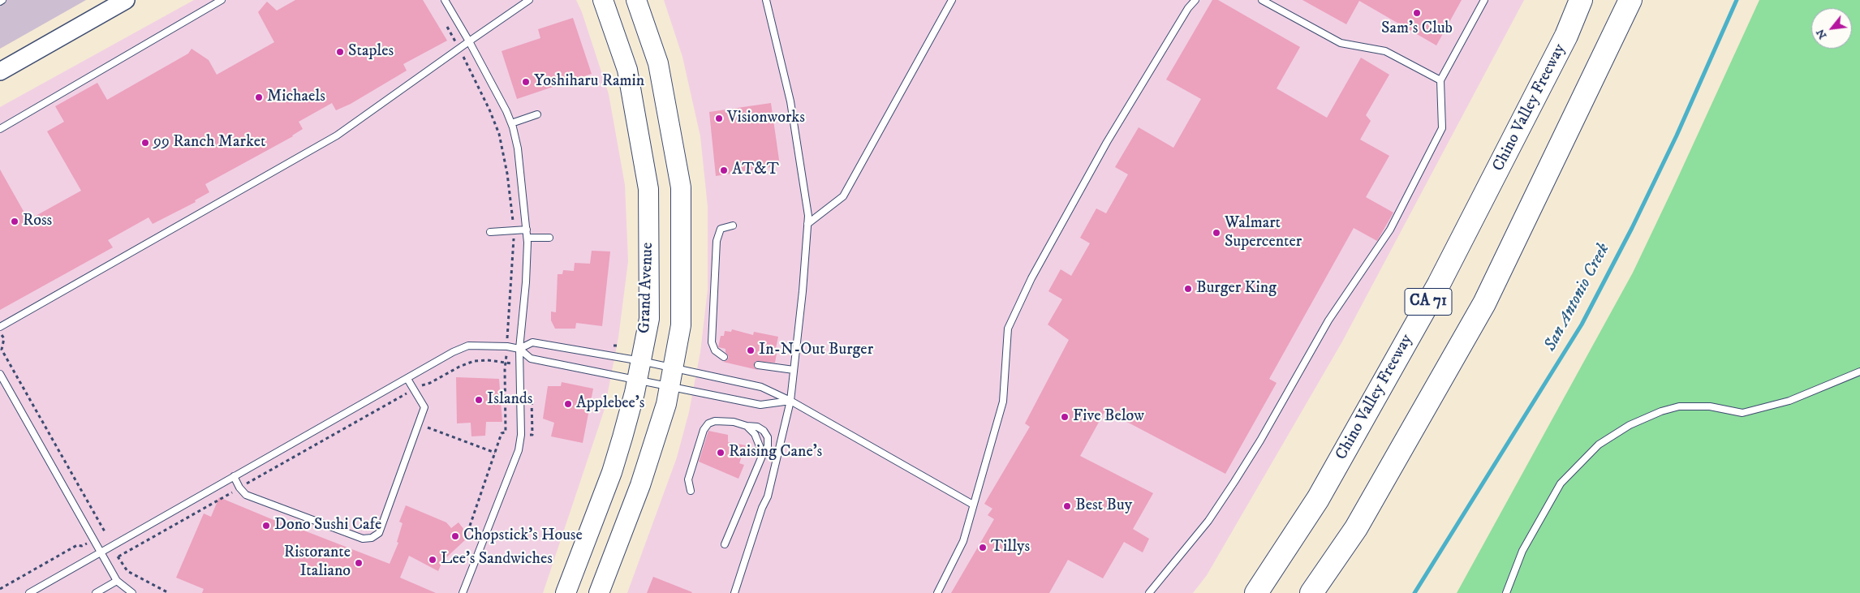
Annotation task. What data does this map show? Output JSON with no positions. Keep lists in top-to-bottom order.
{
  "streets": {
    "highway": ["Chino Valley Freeway", "CA 71"],
    "main road": ["Grand Avenue"]
  },
  "water": ["San Antonio Creek"],
  "places": [
    "Sam's Club",
    "Staples",
    "Yoshiharu Ramin",
    "Michaels",
    "Visionworks",
    "99 Ranch Market",
    "AT&T",
    "Ross",
    "Walmart Supercenter",
    "Burger King",
    "In-N-Out Burger",
    "Islands",
    "Applebee's",
    "Five Below",
    "Raising Cane's",
    "Best Buy",
    "Dono Sushi Cafe",
    "Chopstick's House",
    "Tillys",
    "Lee's Sandwiches",
    "Ristorante Italiano"
  ],
  "north": "bottom left"
}
